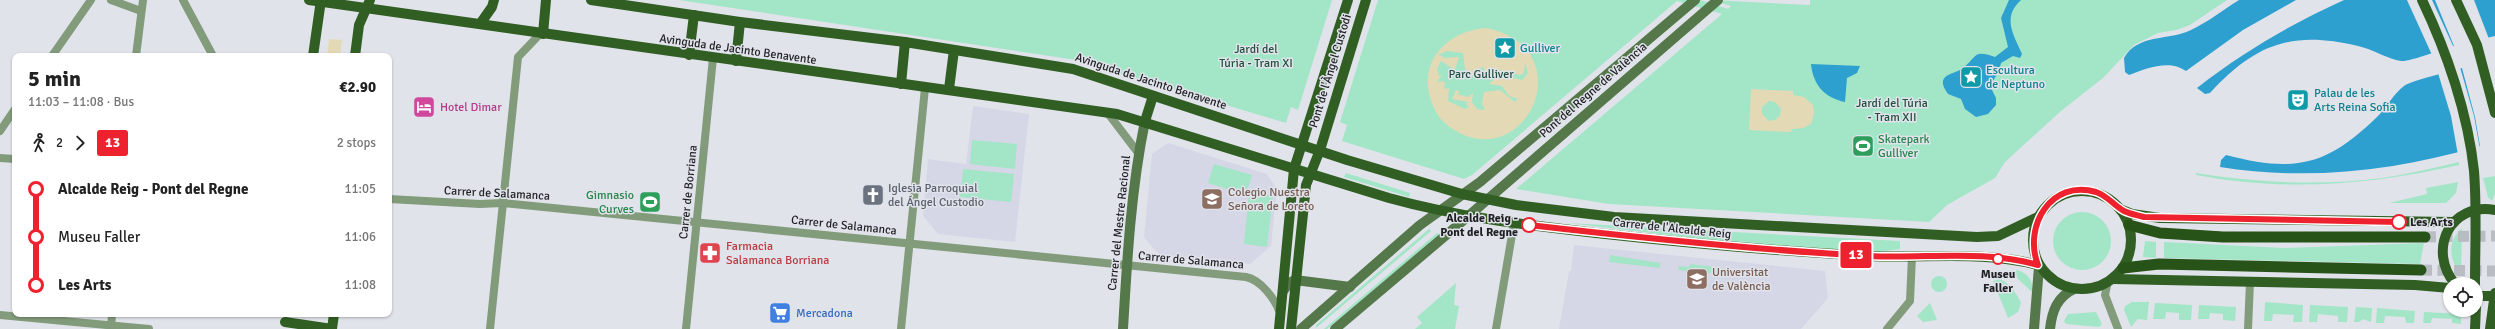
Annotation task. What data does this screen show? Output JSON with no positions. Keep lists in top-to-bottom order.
{
  "streets": {
    "main road": [
      "Avinguda de Jacinto Benavente",
      "Pont de l'Àngel Custodi",
      "Pont del Regne de València",
      "Carrer del Mestre Racional",
      "Carrer de l'Alcalde Reig"
    ],
    "street": ["Carrer de Borriana", "Carrer de Salamanca"]
  },
  "crossings": [
    ["Avinguda de Jacinto Benavente", "Pont de l'Àngel Custodi"],
    ["Avinguda de Jacinto Benavente", "Carrer de Borriana"],
    ["Avinguda de Jacinto Benavente", "Carrer del Mestre Racional"],
    ["Avinguda de Jacinto Benavente", "Carrer de l'Alcalde Reig"],
    ["Pont de l'Àngel Custodi", "Carrer de Salamanca"],
    ["Pont de l'Àngel Custodi", "Carrer de l'Alcalde Reig"],
    ["Pont del Regne de València", "Carrer de l'Alcalde Reig"],
    ["Carrer de Borriana", "Carrer de Salamanca"],
    ["Carrer de Salamanca", "Carrer del Mestre Racional"]
  ],
  "parks": ["Jardí del Túria - Tram XI", "Parc Gulliver", "Jardí del Túria - Tram XII"],
  "places": {
    "place": ["Gulliver", "Escultura de Neptuno"],
    "theatre": ["Palau de les Arts Reina Sofia"],
    "hotel": ["Hotel Dimar"],
    "sports": ["Skatepark Gulliver", "Gimnasio Curves"],
    "church": ["Iglesia Parroquial del Ángel Custodio"],
    "school or university": ["Colegio Nuestra Señora de Loreto", "Universitat de València"],
    "other": ["Les Arts", "Alcalde Reig - Pont del Regne", "Museu Faller"],
    "pharmacy": ["Farmacia Salamanca Borriana"],
    "supermarket": ["Mercadona"]
  },
  "lines": ["bus line 13"],
  "page": {
    "on_map": "13",
    "heading": ["5 min", "11:03 – 11:08 · Bus", "€2.90"],
    "legs": ["2", "13", "2 stops"],
    "list": [
      {
        "name": "Alcalde Reig - Pont del Regne",
        "value": "11:05"
      },
      {
        "name": "Museu Faller",
        "value": "11:06"
      },
      {
        "name": "Les Arts",
        "value": "11:08"
      }
    ]
  }
}
